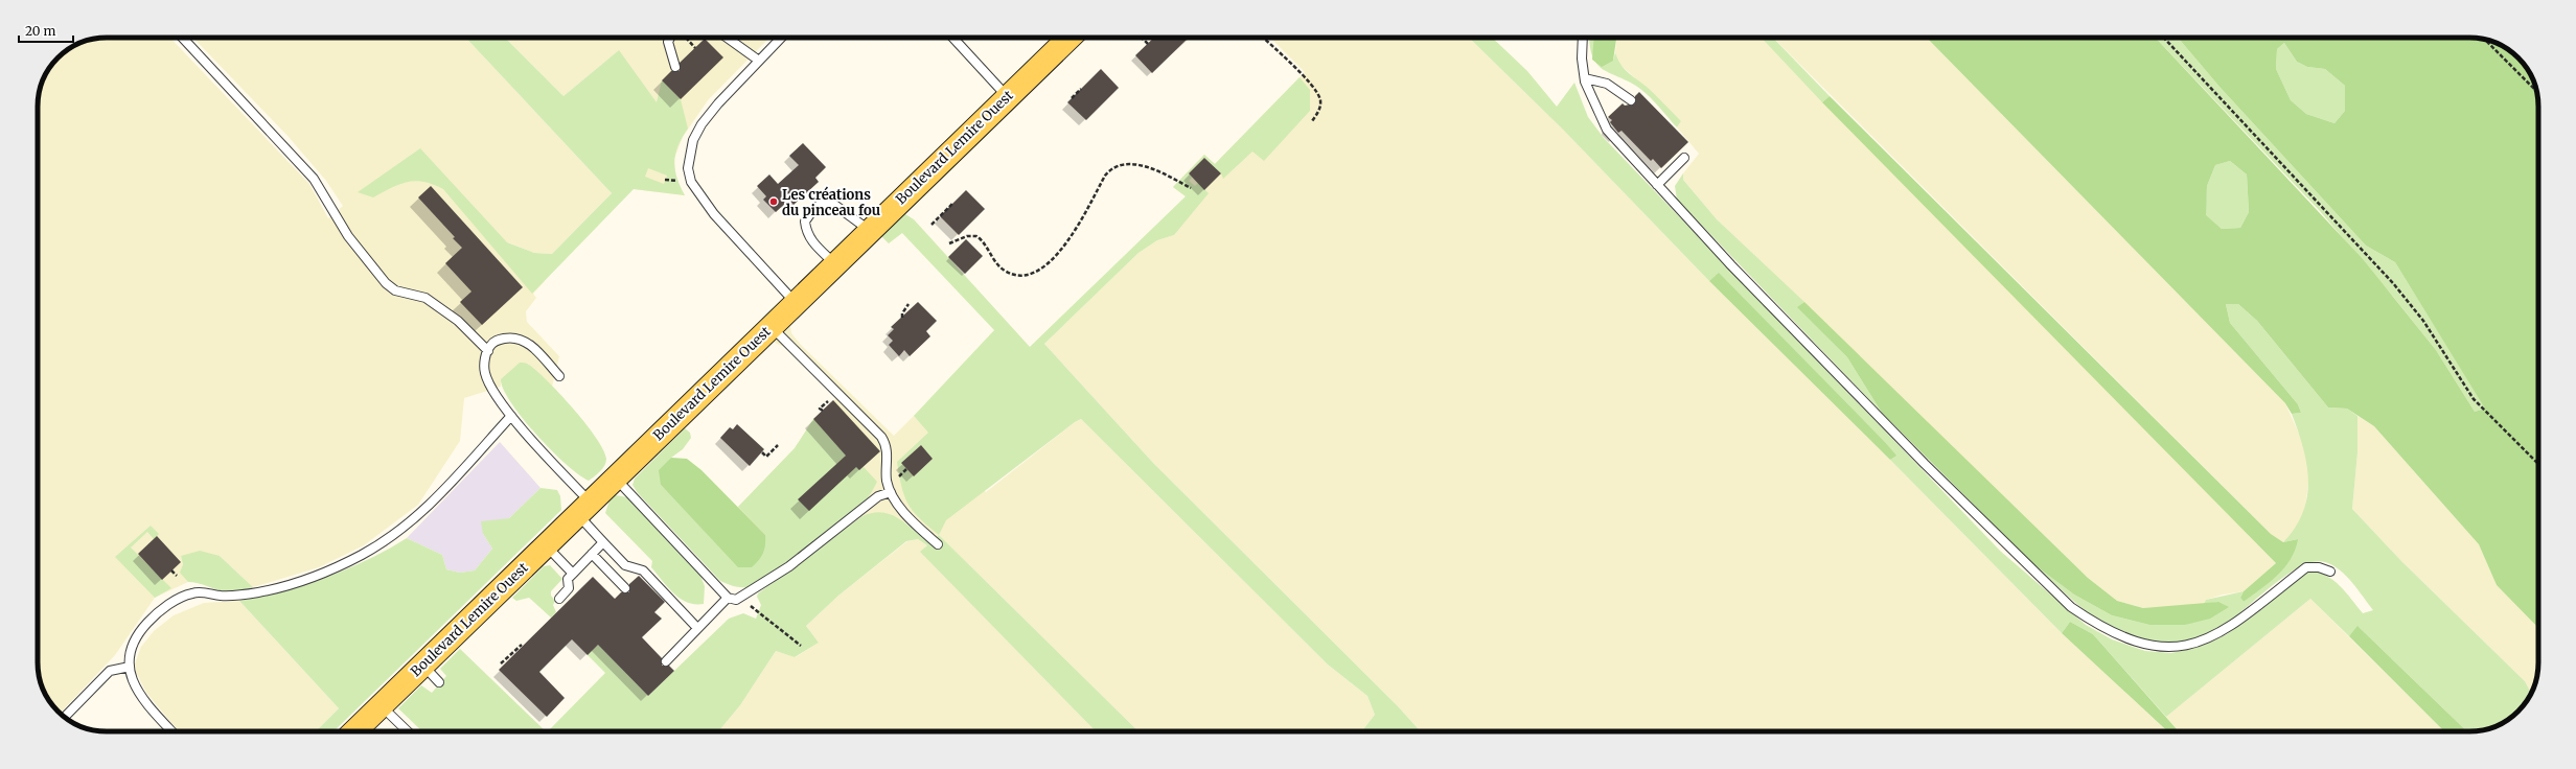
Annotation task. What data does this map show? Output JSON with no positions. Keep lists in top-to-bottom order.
{
  "streets": {
    "main road": ["Boulevard Lemire Ouest"]
  },
  "places": ["Les créations du pinceau fou"],
  "scale_bar": "20 m"
}
